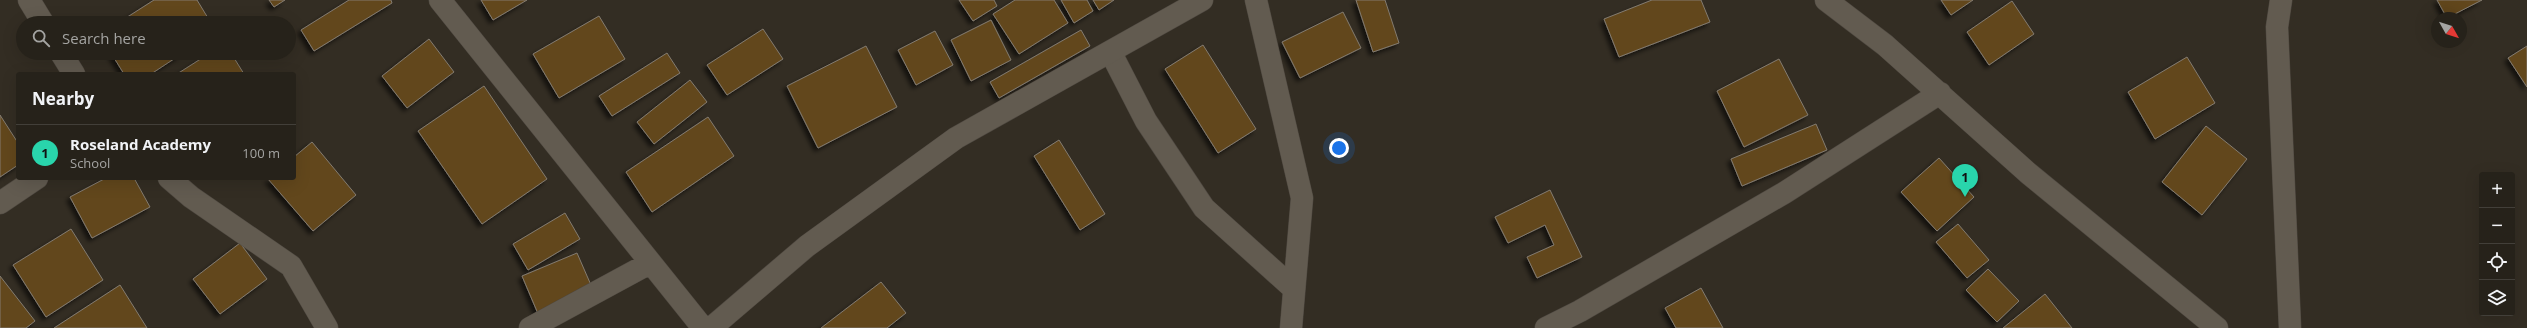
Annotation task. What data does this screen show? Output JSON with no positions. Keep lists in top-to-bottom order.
{
  "north": "bottom right",
  "page": {
    "search": "Search here",
    "heading": "Nearby",
    "list": [
      {
        "mark": "1",
        "name": "Roseland Academy",
        "note": "School",
        "value": "100 m"
      }
    ],
    "pins": "1",
    "map_buttons": ["+", "−"]
  }
}
